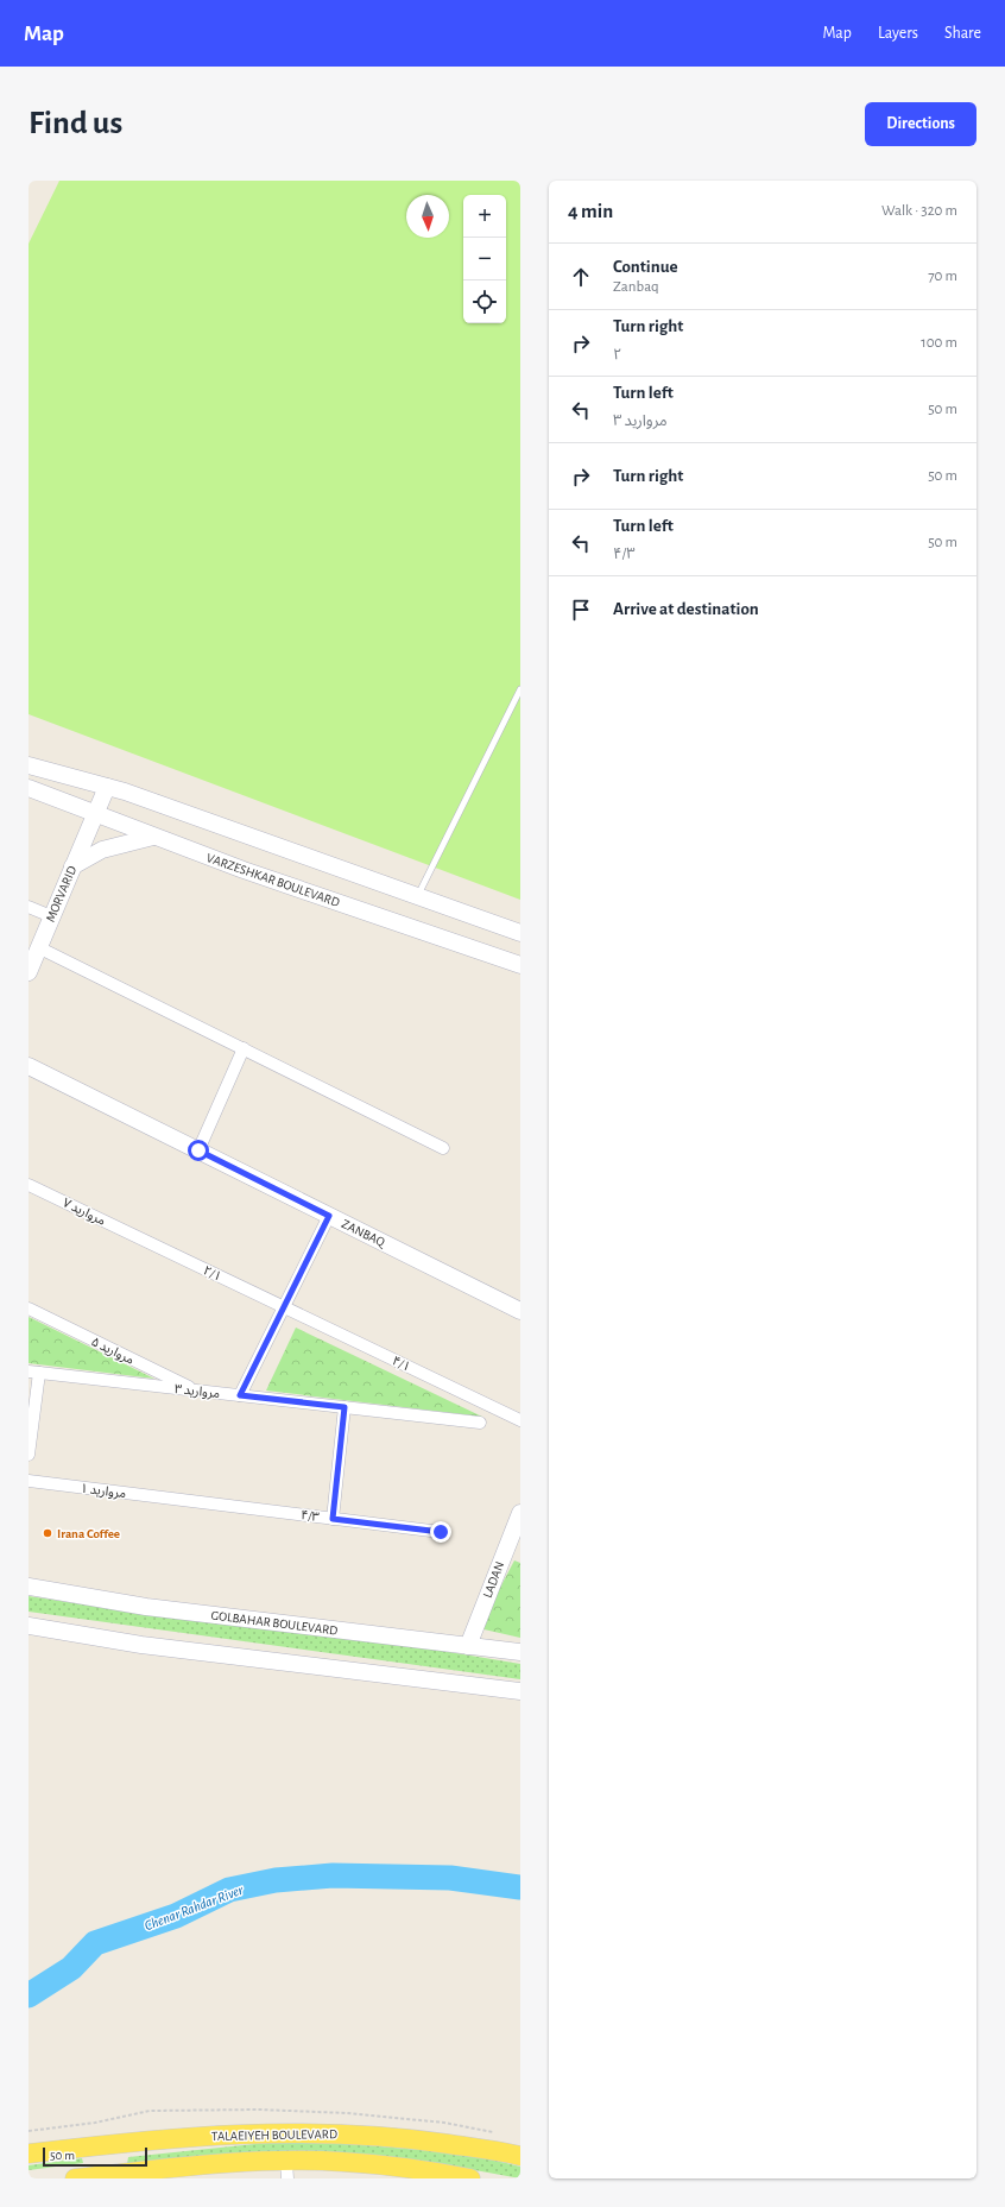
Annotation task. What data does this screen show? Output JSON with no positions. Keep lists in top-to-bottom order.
{
  "streets": {
    "main road": [
      "VARZESHKAR BOULEVARD",
      "MORVARID",
      "ZANBAQ",
      "LADAN",
      "GOLBAHAR BOULEVARD",
      "TALAEIYEH BOULEVARD"
    ],
    "street": [
      "مروارید ۷",
      "۲/۱",
      "مروارید ۵",
      "۴/۱",
      "مروارید ۳",
      "مروارید ۱",
      "۴/۳"
    ]
  },
  "crossings": [
    ["VARZESHKAR BOULEVARD", "MORVARID"],
    ["مروارید ۷", "۲/۱"],
    ["۲/۱", "۴/۱"],
    ["مروارید ۵", "مروارید ۳"],
    ["مروارید ۱", "۴/۳"],
    ["LADAN", "GOLBAHAR BOULEVARD"]
  ],
  "water": ["Chenar Rahdar River"],
  "places": ["Irana Coffee"],
  "scale_bar": "50 m",
  "north": "bottom",
  "page": {
    "header": "Map",
    "nav": ["Map", "Layers", "Share"],
    "buttons": "Directions",
    "title": "Find us",
    "heading": ["4 min", "Walk · 320 m"],
    "map_buttons": ["+", "−"],
    "list": [
      ["Continue", "Zanbaq", "70 m"],
      ["Turn right", "۲", "100 m"],
      ["Turn left", "مروارید ۳", "50 m"],
      ["Turn right", "50 m"],
      ["Turn left", "۴/۳", "50 m"],
      "Arrive at destination"
    ],
    "scale": "50 m"
  }
}
